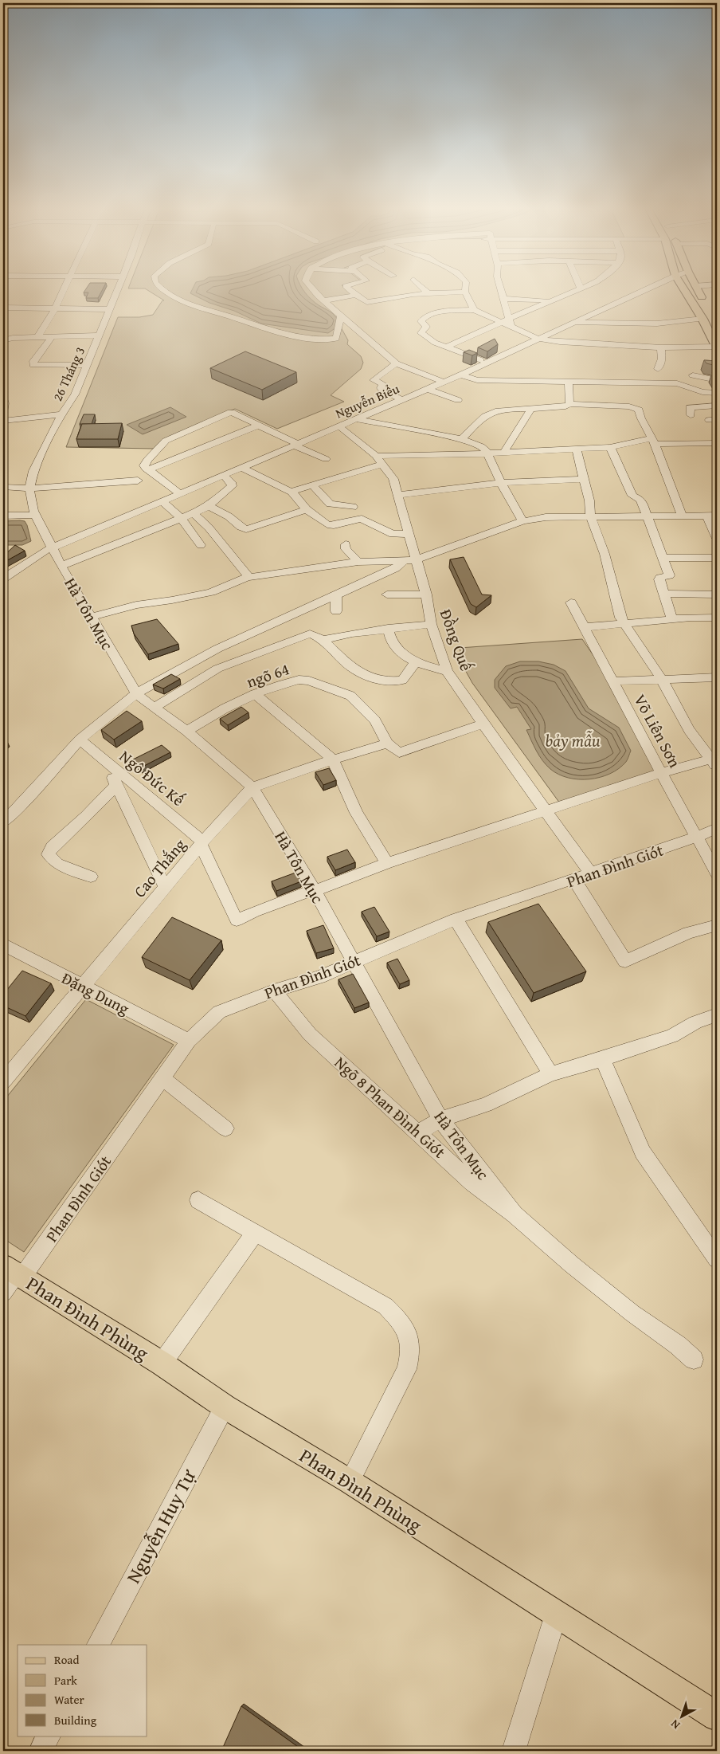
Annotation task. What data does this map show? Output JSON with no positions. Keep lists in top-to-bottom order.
{
  "streets": {
    "main road": ["Phan Đình Phùng"],
    "street": [
      "26 Tháng 3",
      "Nguyễn Biểu",
      "Hà Tôn Mục",
      "Đồng Quế",
      "ngõ 64",
      "Võ Liên Sơn",
      "Ngô Đức Kế",
      "Phan Đình Giót",
      "Cao Thắng",
      "Đặng Dung",
      "Ngõ 8 Phan Đình Giót",
      "Nguyễn Huy Tự"
    ]
  },
  "crossings": [
    ["26 Tháng 3", "Nguyễn Biểu"],
    ["26 Tháng 3", "Hà Tôn Mục"],
    ["Nguyễn Biểu", "Hà Tôn Mục"],
    ["Nguyễn Biểu", "Đồng Quế"],
    ["Hà Tôn Mục", "ngõ 64"],
    ["Hà Tôn Mục", "Phan Đình Giót"],
    ["Hà Tôn Mục", "Cao Thắng"],
    ["Hà Tôn Mục", "Ngõ 8 Phan Đình Giót"],
    ["Đồng Quế", "Phan Đình Giót"],
    ["ngõ 64", "Cao Thắng"],
    ["Võ Liên Sơn", "Phan Đình Giót"],
    ["Ngô Đức Kế", "Cao Thắng"],
    ["Phan Đình Giót", "Đặng Dung"],
    ["Phan Đình Giót", "Ngõ 8 Phan Đình Giót"],
    ["Phan Đình Giót", "Phan Đình Phùng"],
    ["Cao Thắng", "Đặng Dung"],
    ["Phan Đình Phùng", "Nguyễn Huy Tự"]
  ],
  "water": ["bảy mẫu"],
  "legend": [
    "Road",
    "Park",
    "Water",
    "Building"
  ],
  "north": "bottom left"
}
